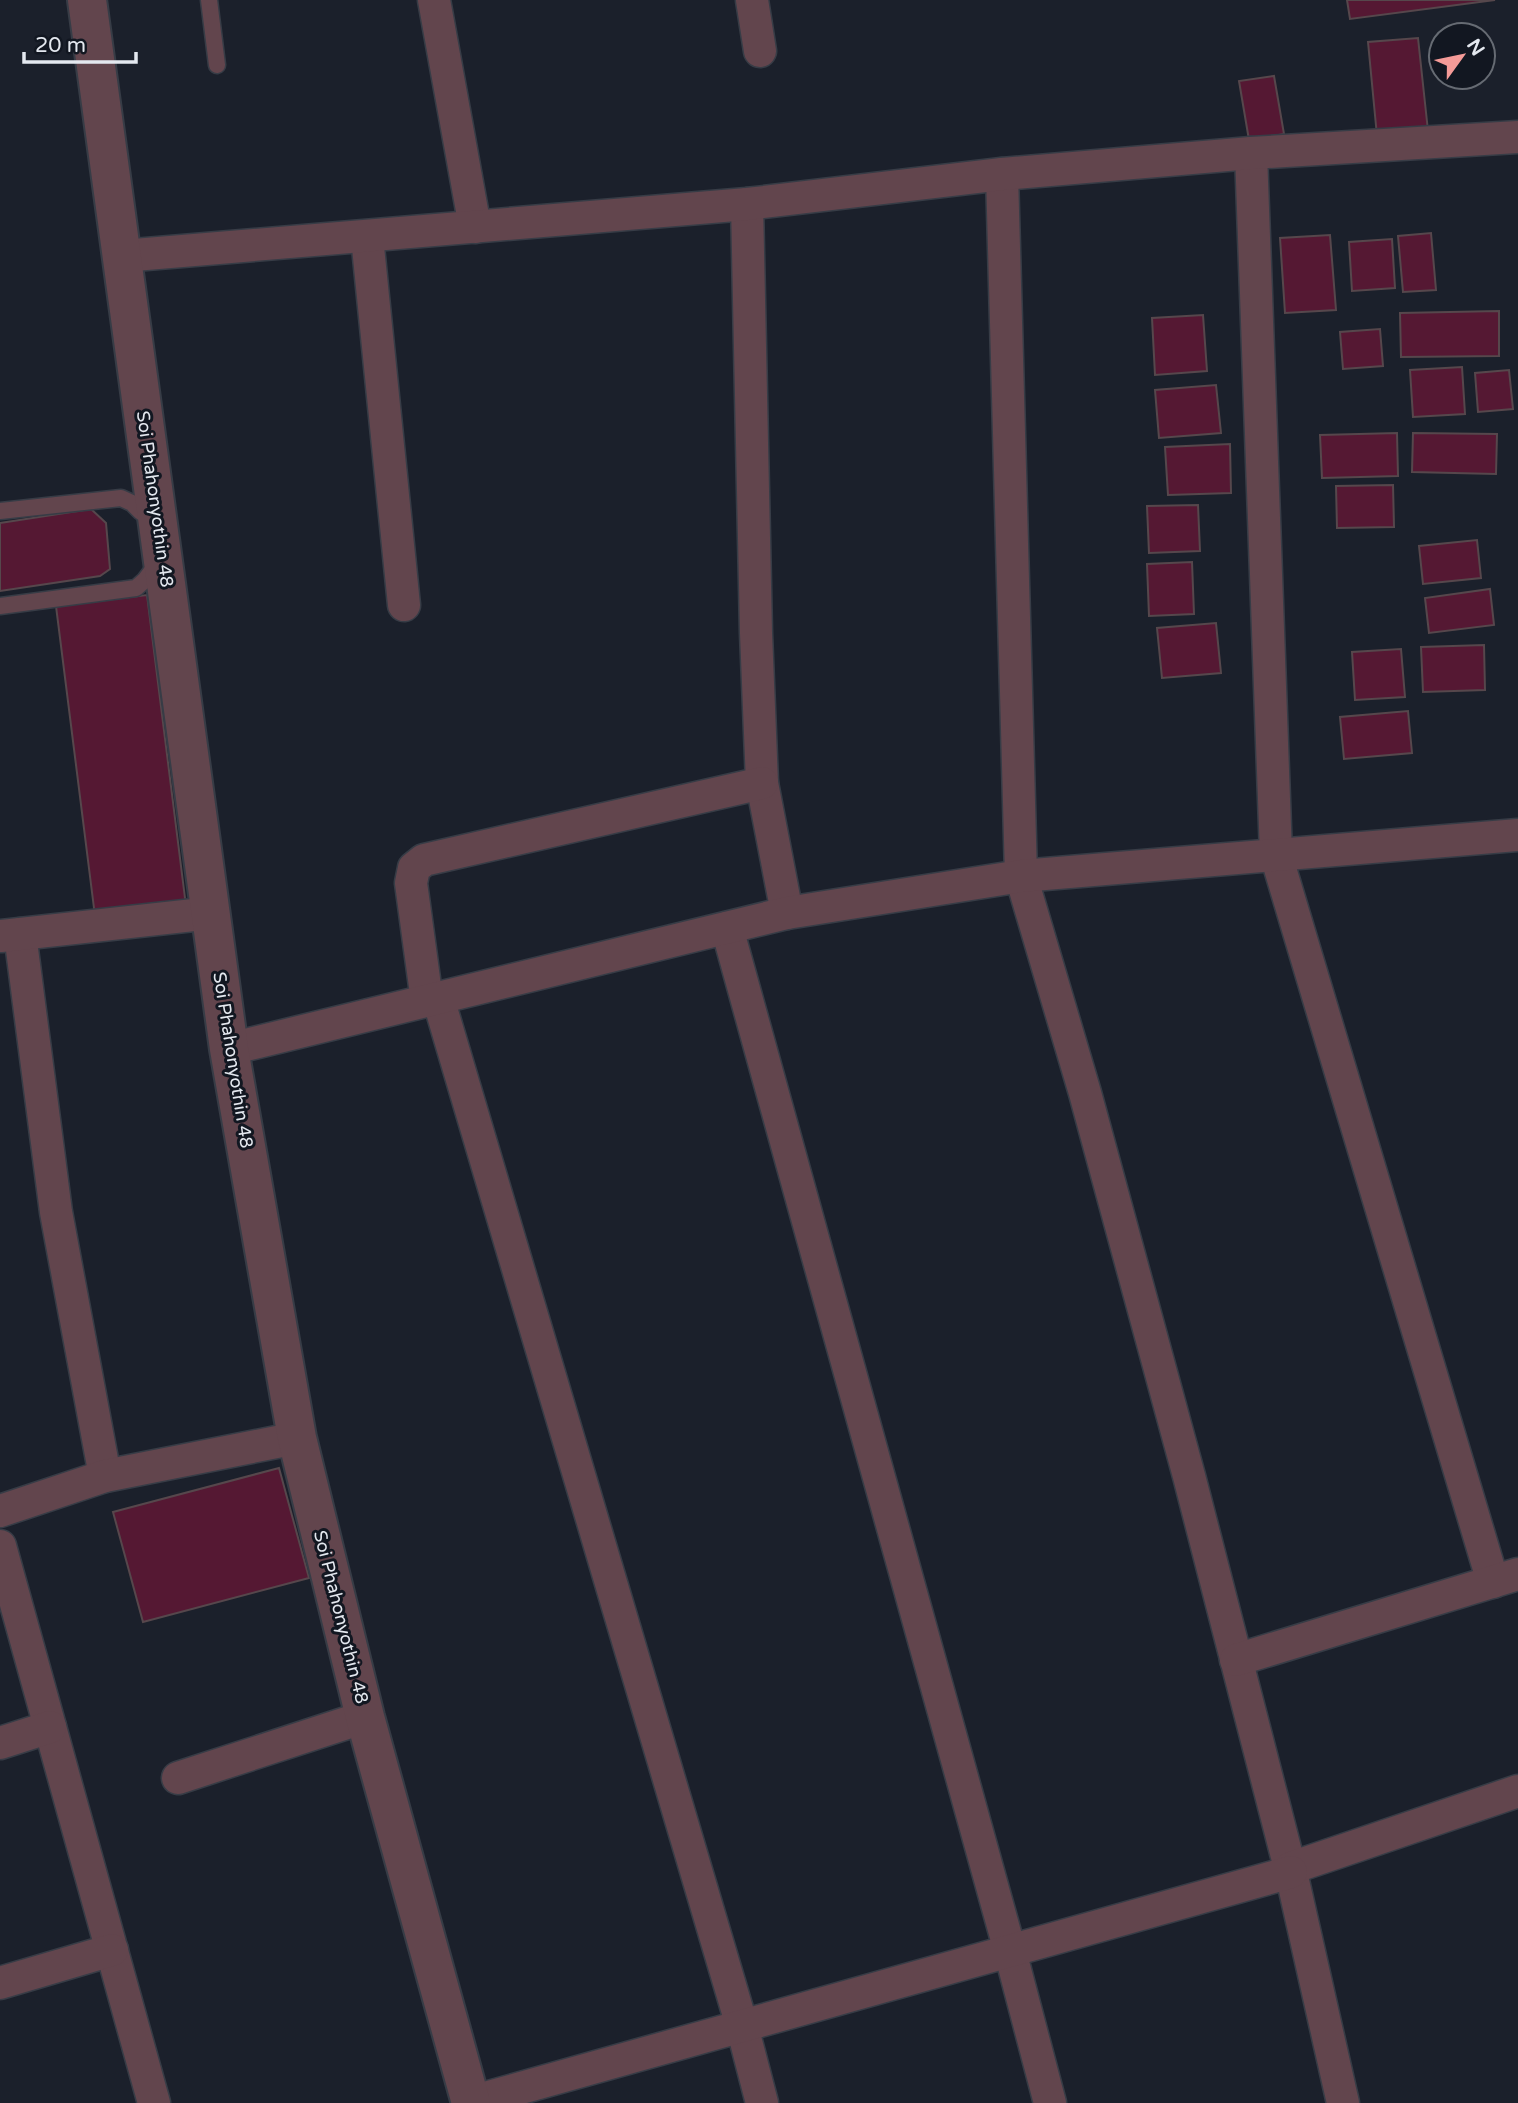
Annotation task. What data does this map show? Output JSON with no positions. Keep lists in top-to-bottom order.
{
  "streets": {
    "street": ["Soi Phahonyothin 48"]
  },
  "scale_bar": "20 m",
  "north": "top right"
}
